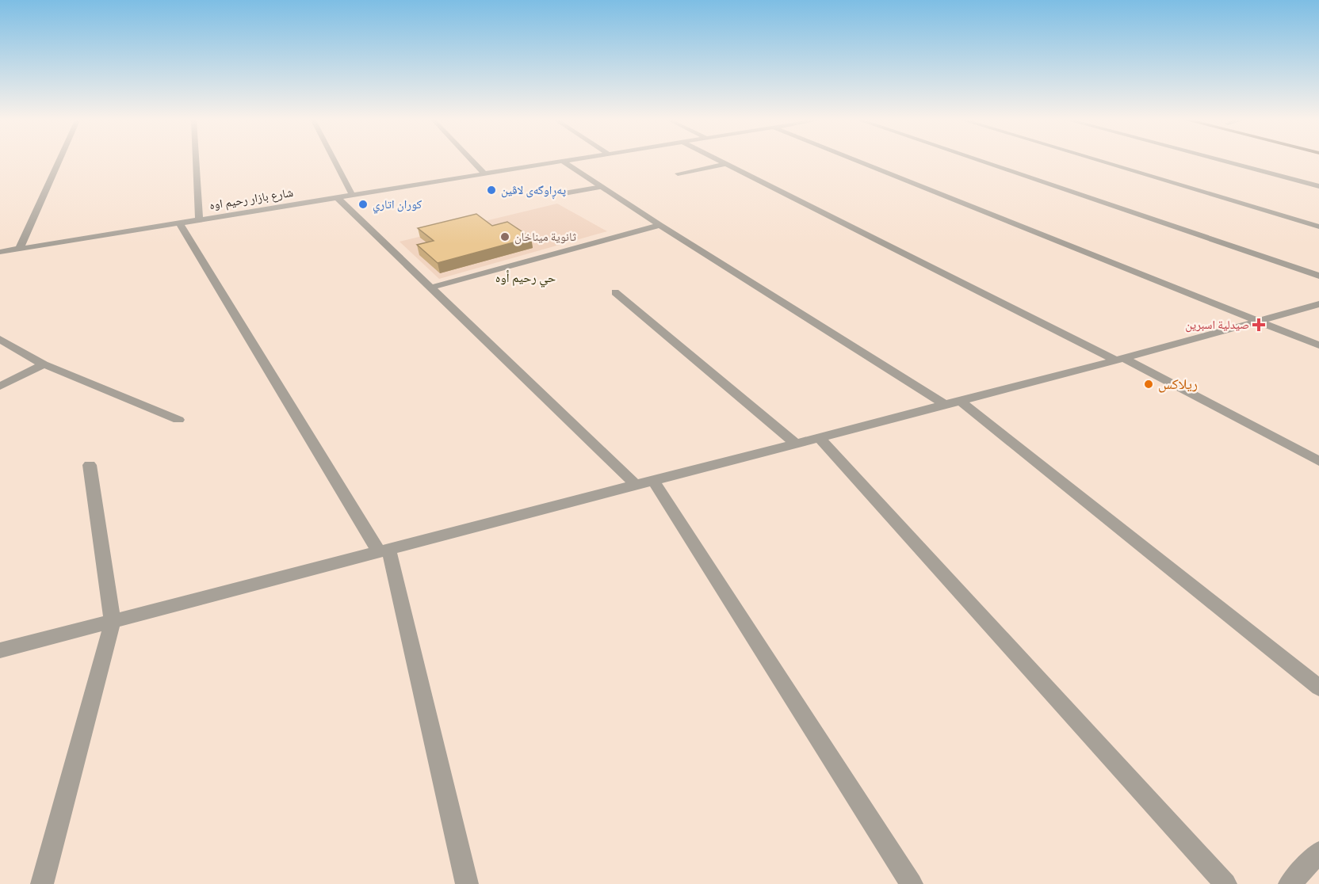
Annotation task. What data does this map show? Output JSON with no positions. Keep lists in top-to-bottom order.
{
  "streets": {
    "street": ["شارع بازار رحيم اوه"]
  },
  "districts": ["حي رحيم أوه"],
  "places": {
    "other": [
      "پەڕاوگەی لاڤین",
      "كوران اتاري",
      "ثانوية ميناخان",
      "ریلاکس"
    ],
    "health": ["صيدلية اسبرين"]
  }
}
